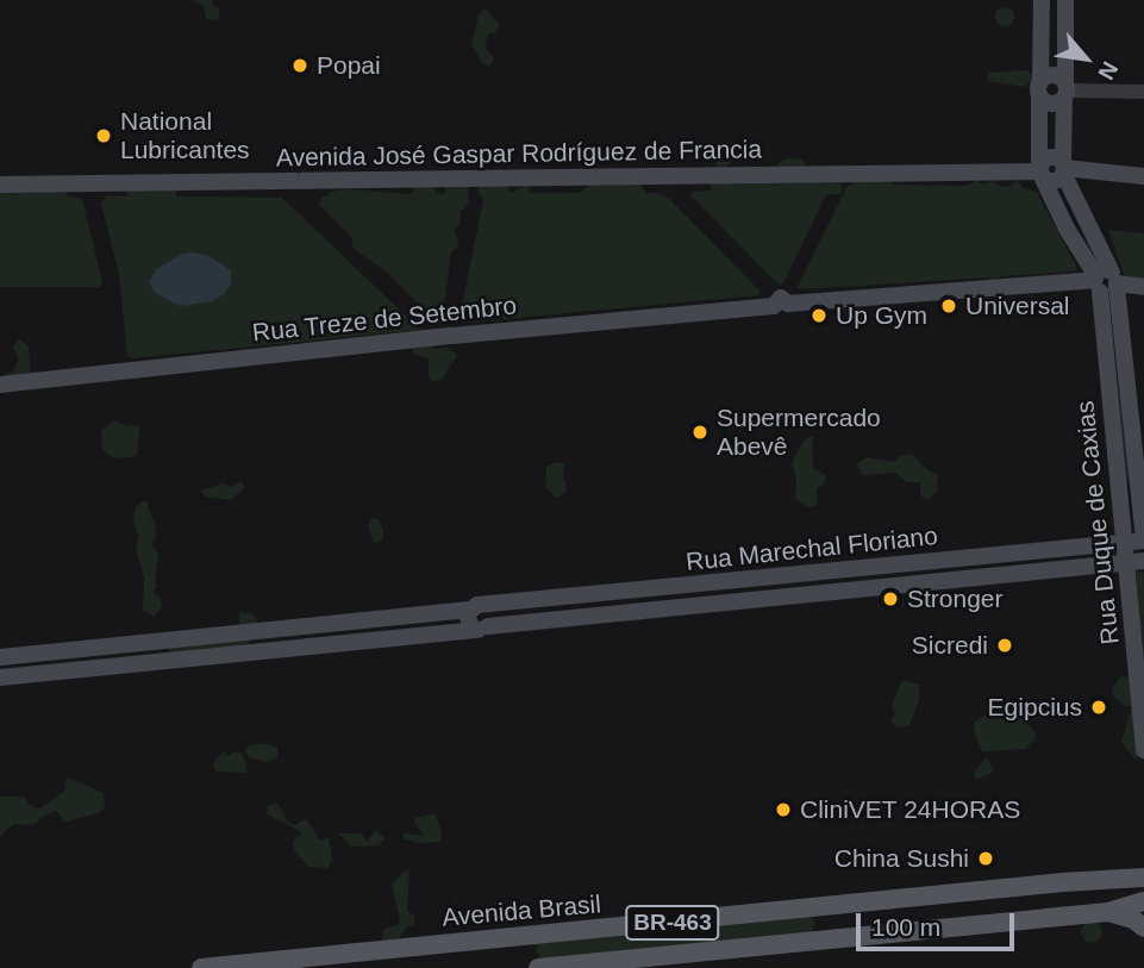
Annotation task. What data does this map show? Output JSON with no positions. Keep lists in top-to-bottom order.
{
  "streets": {
    "main road": [
      "Avenida José Gaspar Rodríguez de Francia",
      "Rua Treze de Setembro",
      "Rua Duque de Caxias",
      "Rua Marechal Floriano",
      "Avenida Brasil",
      "BR-463"
    ]
  },
  "crossings": [
    ["Avenida José Gaspar Rodríguez de Francia", "Rua Duque de Caxias"],
    ["Rua Treze de Setembro", "Rua Duque de Caxias"],
    ["Rua Duque de Caxias", "Rua Marechal Floriano"]
  ],
  "places": [
    "Popai",
    "National Lubricantes",
    "Universal",
    "Up Gym",
    "Supermercado Abevê",
    "Stronger",
    "Sicredi",
    "Egipcius",
    "CliniVET 24HORAS",
    "China Sushi"
  ],
  "scale_bar": "100 m",
  "north": "bottom right"
}
